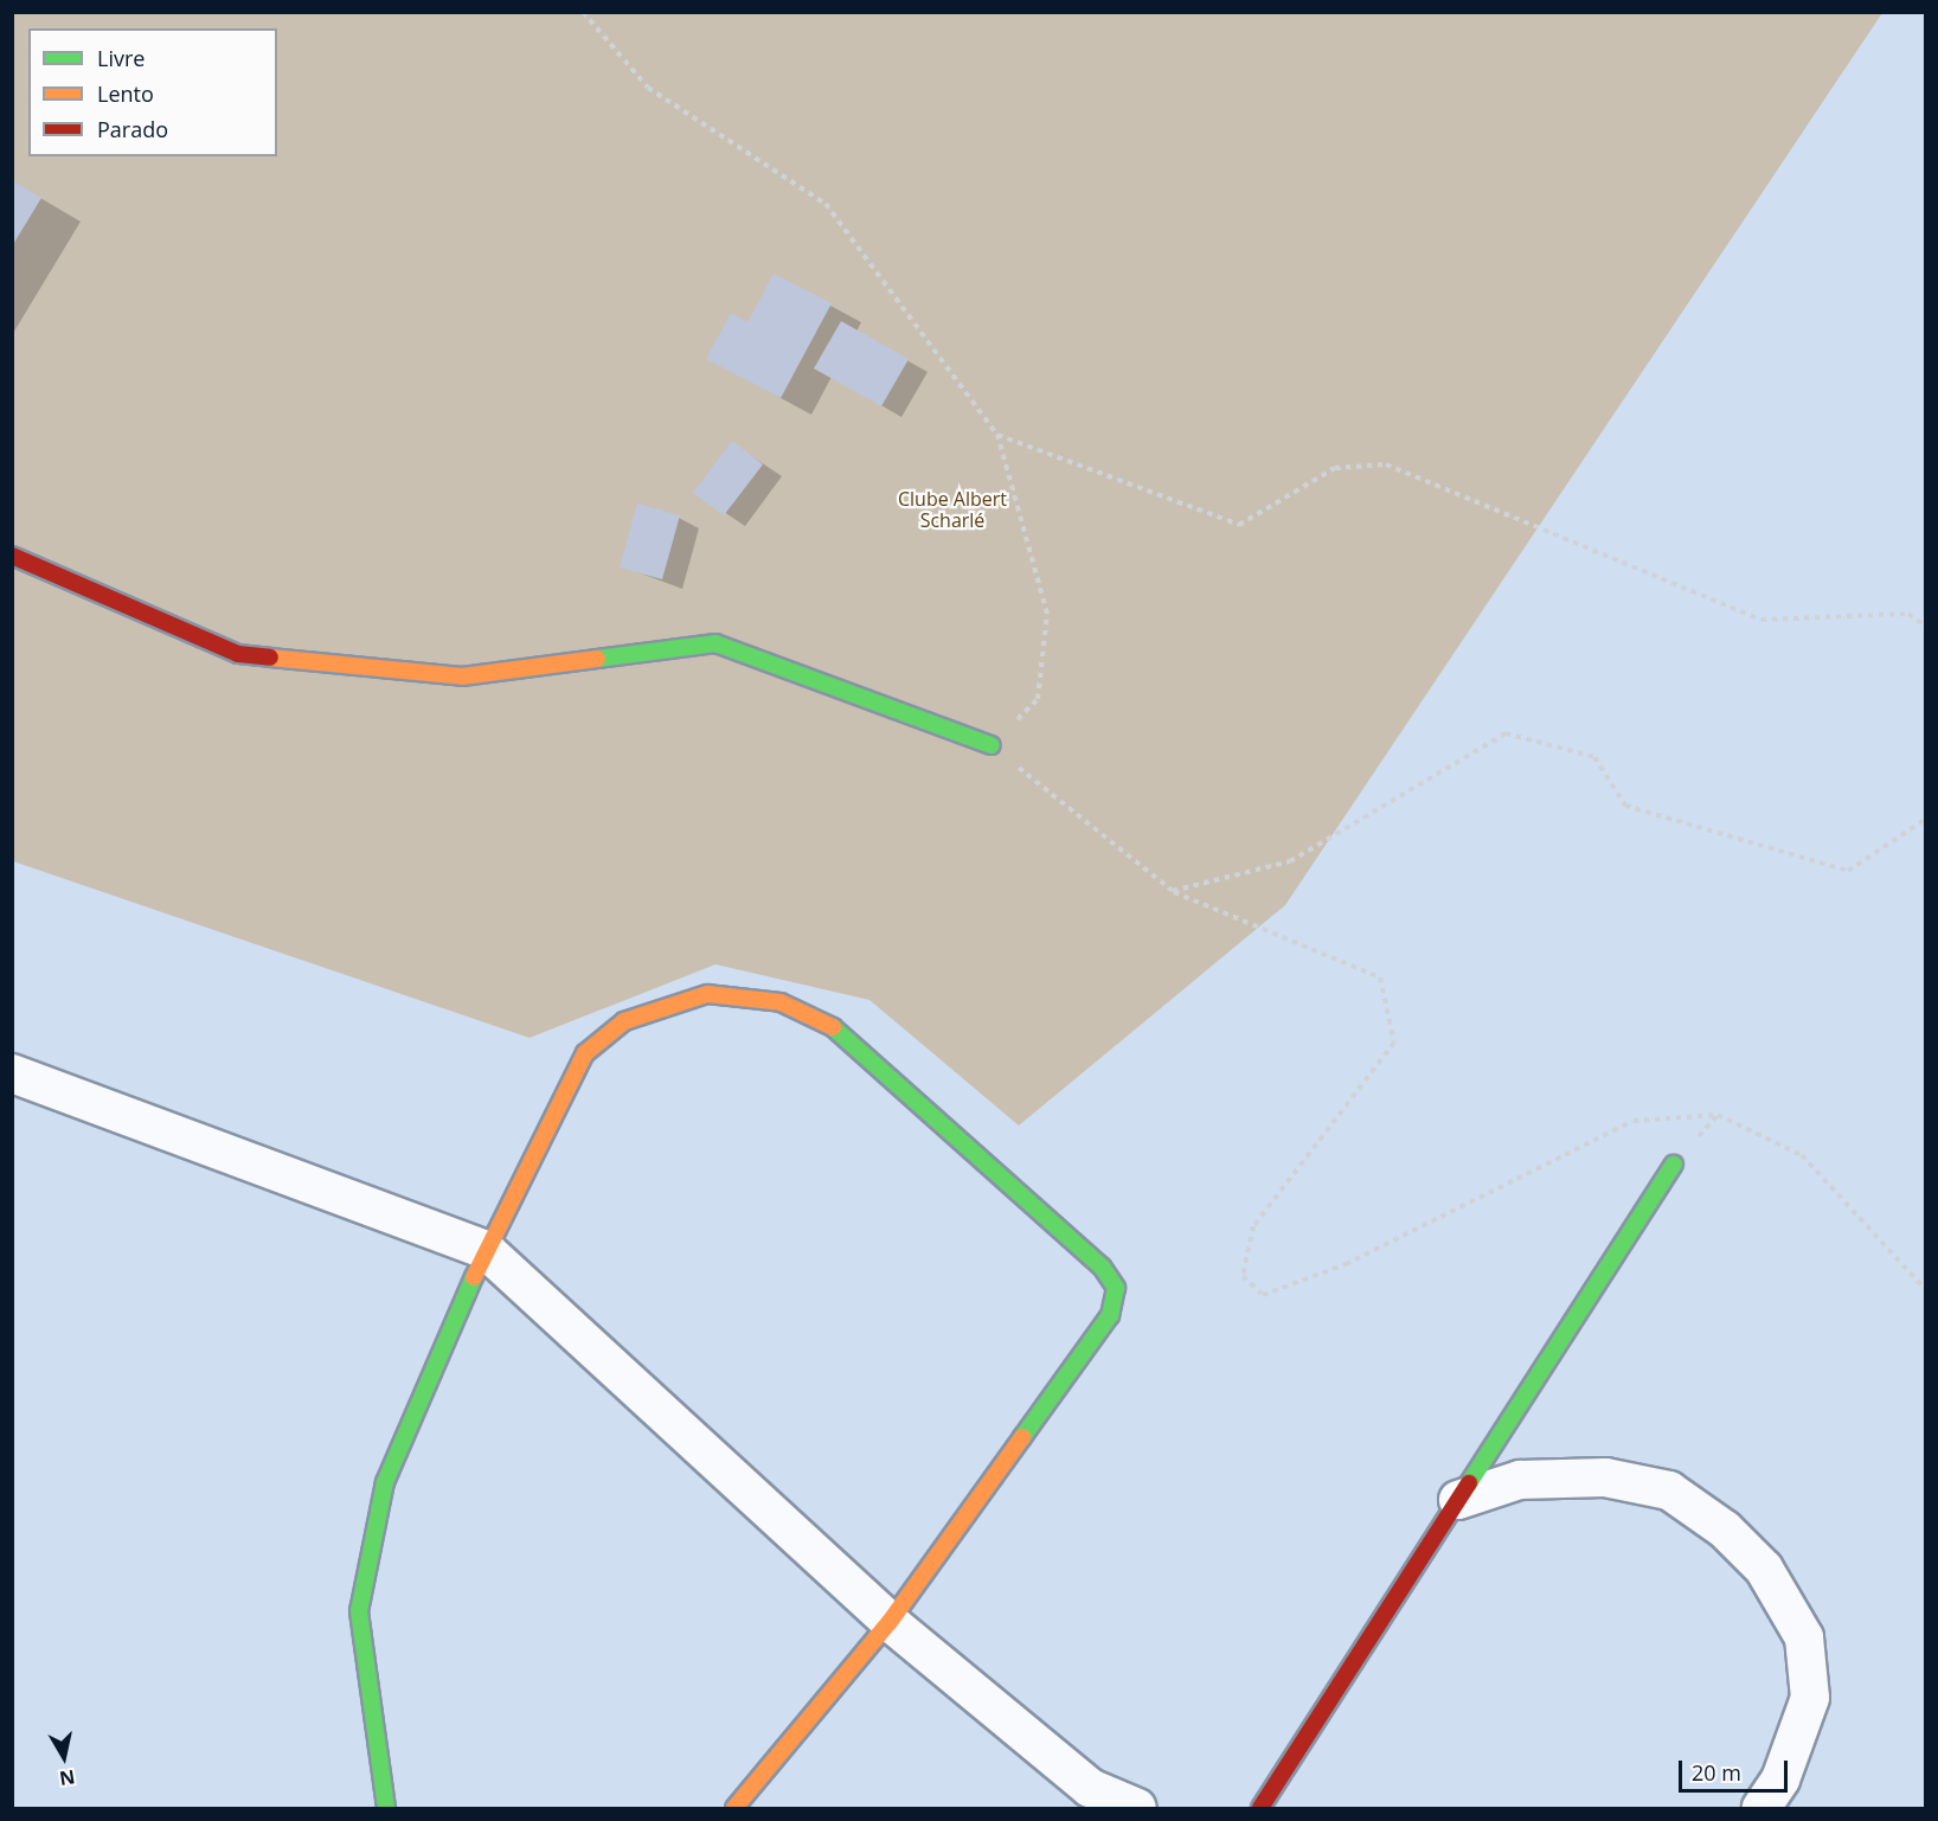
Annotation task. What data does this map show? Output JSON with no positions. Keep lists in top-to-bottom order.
{
  "parks": ["Clube Albert Scharlé"],
  "legend": ["Livre", "Lento", "Parado"],
  "scale_bar": "20 m",
  "north": "bottom"
}
